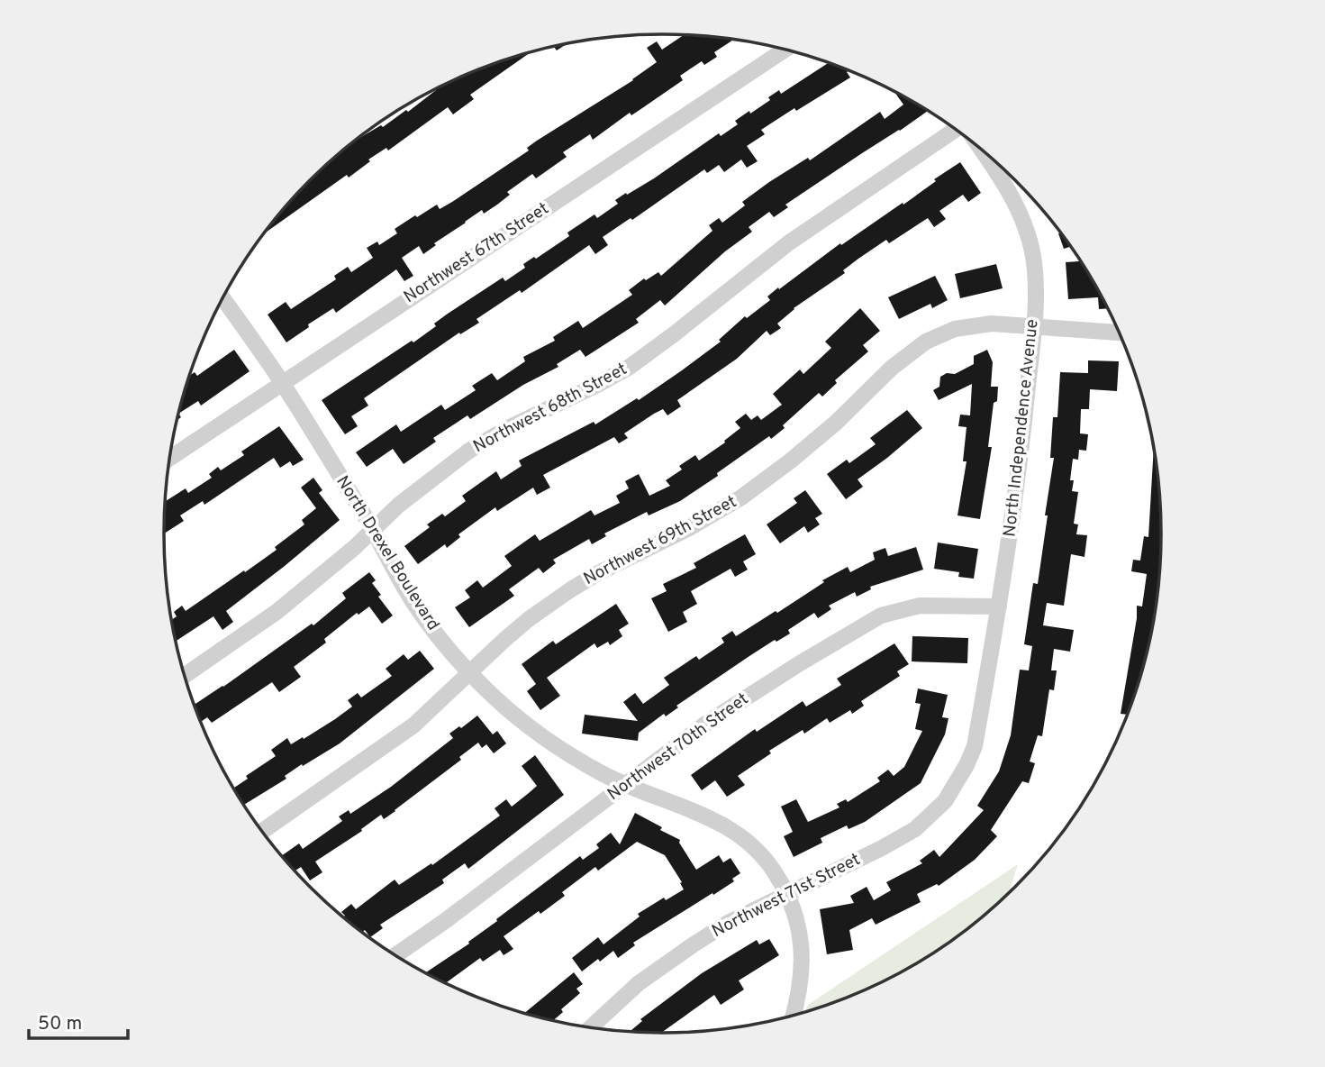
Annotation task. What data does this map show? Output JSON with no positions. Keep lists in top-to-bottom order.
{
  "streets": {
    "street": [
      "Northwest 67th Street",
      "Northwest 68th Street",
      "North Independence Avenue",
      "Northwest 69th Street",
      "North Drexel Boulevard",
      "Northwest 70th Street",
      "Northwest 71st Street"
    ]
  },
  "crossings": [
    ["Northwest 67th Street", "North Drexel Boulevard"],
    ["Northwest 68th Street", "North Drexel Boulevard"],
    ["North Independence Avenue", "Northwest 69th Street"],
    ["North Independence Avenue", "Northwest 70th Street"],
    ["North Independence Avenue", "Northwest 71st Street"],
    ["Northwest 69th Street", "North Drexel Boulevard"],
    ["North Drexel Boulevard", "Northwest 70th Street"],
    ["North Drexel Boulevard", "Northwest 71st Street"]
  ],
  "scale_bar": "50 m"
}
